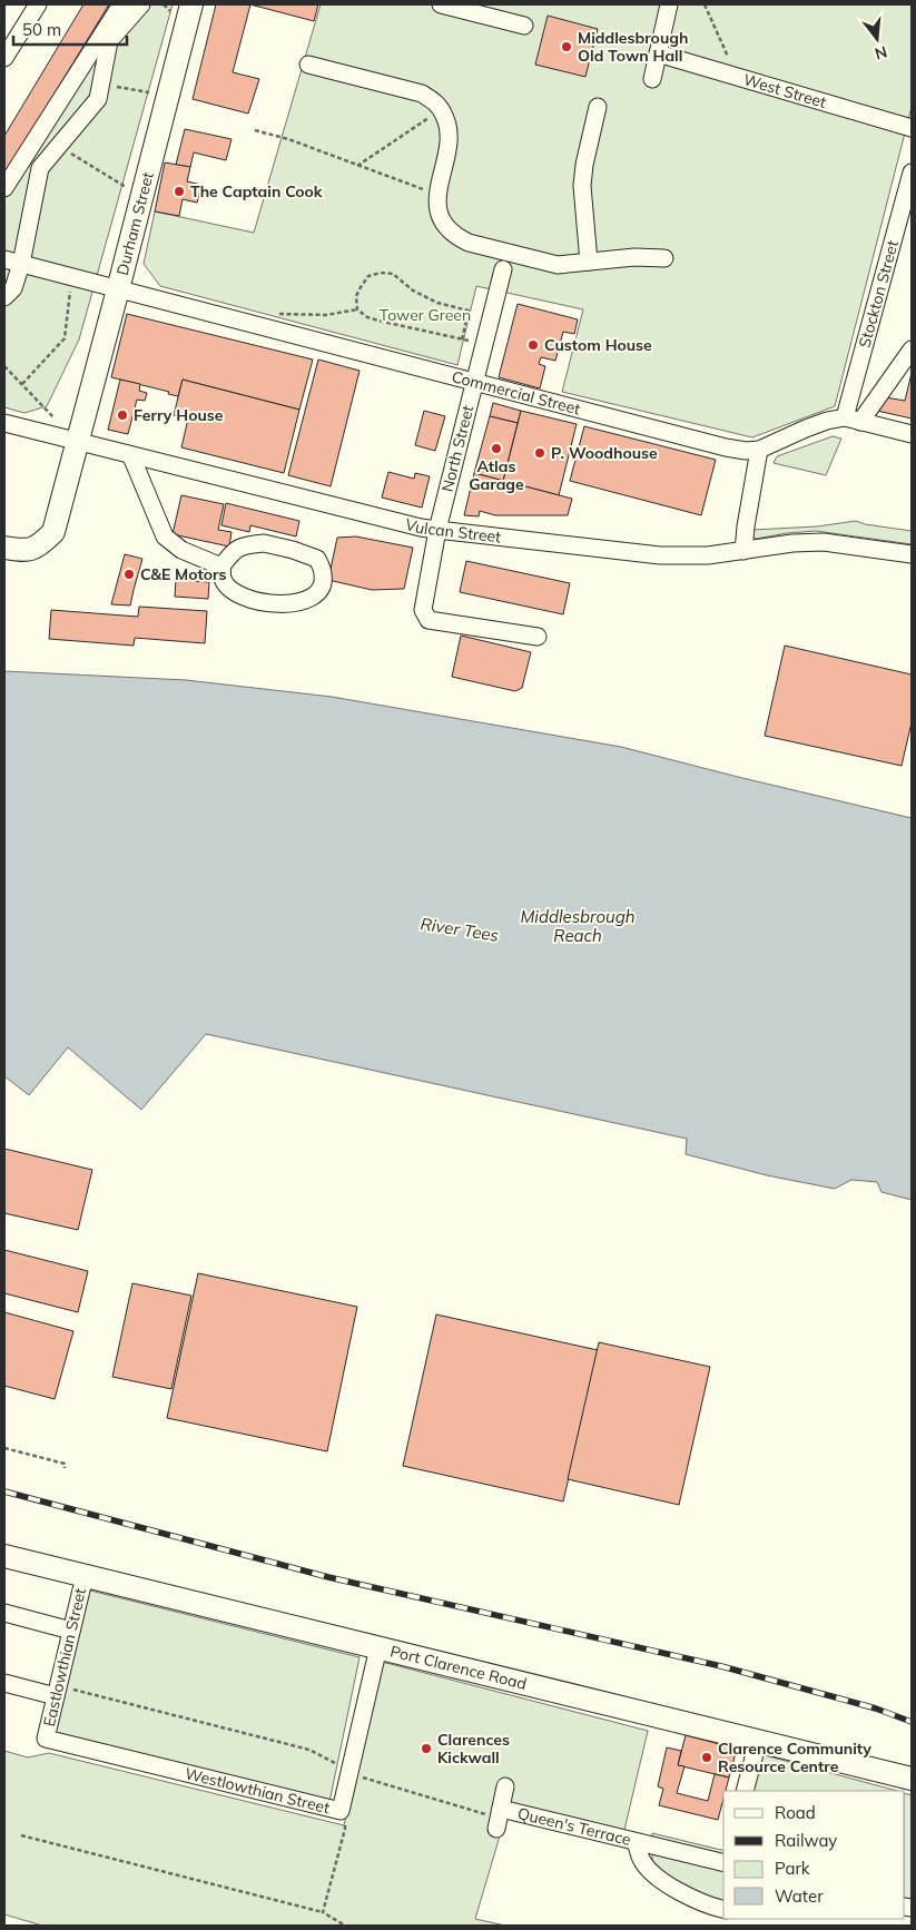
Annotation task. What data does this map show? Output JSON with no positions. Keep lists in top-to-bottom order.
{
  "streets": {
    "main road": ["Durham Street", "Port Clarence Road"],
    "street": [
      "West Street",
      "Stockton Street",
      "Commercial Street",
      "North Street",
      "Vulcan Street",
      "Eastlowthian Street",
      "Westlowthian Street",
      "Queen's Terrace"
    ]
  },
  "crossings": [
    ["Durham Street", "Commercial Street"],
    ["Durham Street", "Vulcan Street"],
    ["Stockton Street", "Commercial Street"],
    ["Commercial Street", "North Street"],
    ["North Street", "Vulcan Street"],
    ["Eastlowthian Street", "Port Clarence Road"],
    ["Eastlowthian Street", "Westlowthian Street"],
    ["Port Clarence Road", "Westlowthian Street"]
  ],
  "water": ["Middlesbrough Reach", "River Tees"],
  "parks": ["Tower Green"],
  "places": [
    "Middlesbrough Old Town Hall",
    "The Captain Cook",
    "Custom House",
    "Ferry House",
    "Atlas Garage",
    "P. Woodhouse",
    "C&E Motors",
    "Clarences Kickwall",
    "Clarence Community Resource Centre"
  ],
  "legend": [
    "Road",
    "Railway",
    "Park",
    "Water"
  ],
  "scale_bar": "50 m",
  "north": "bottom"
}
